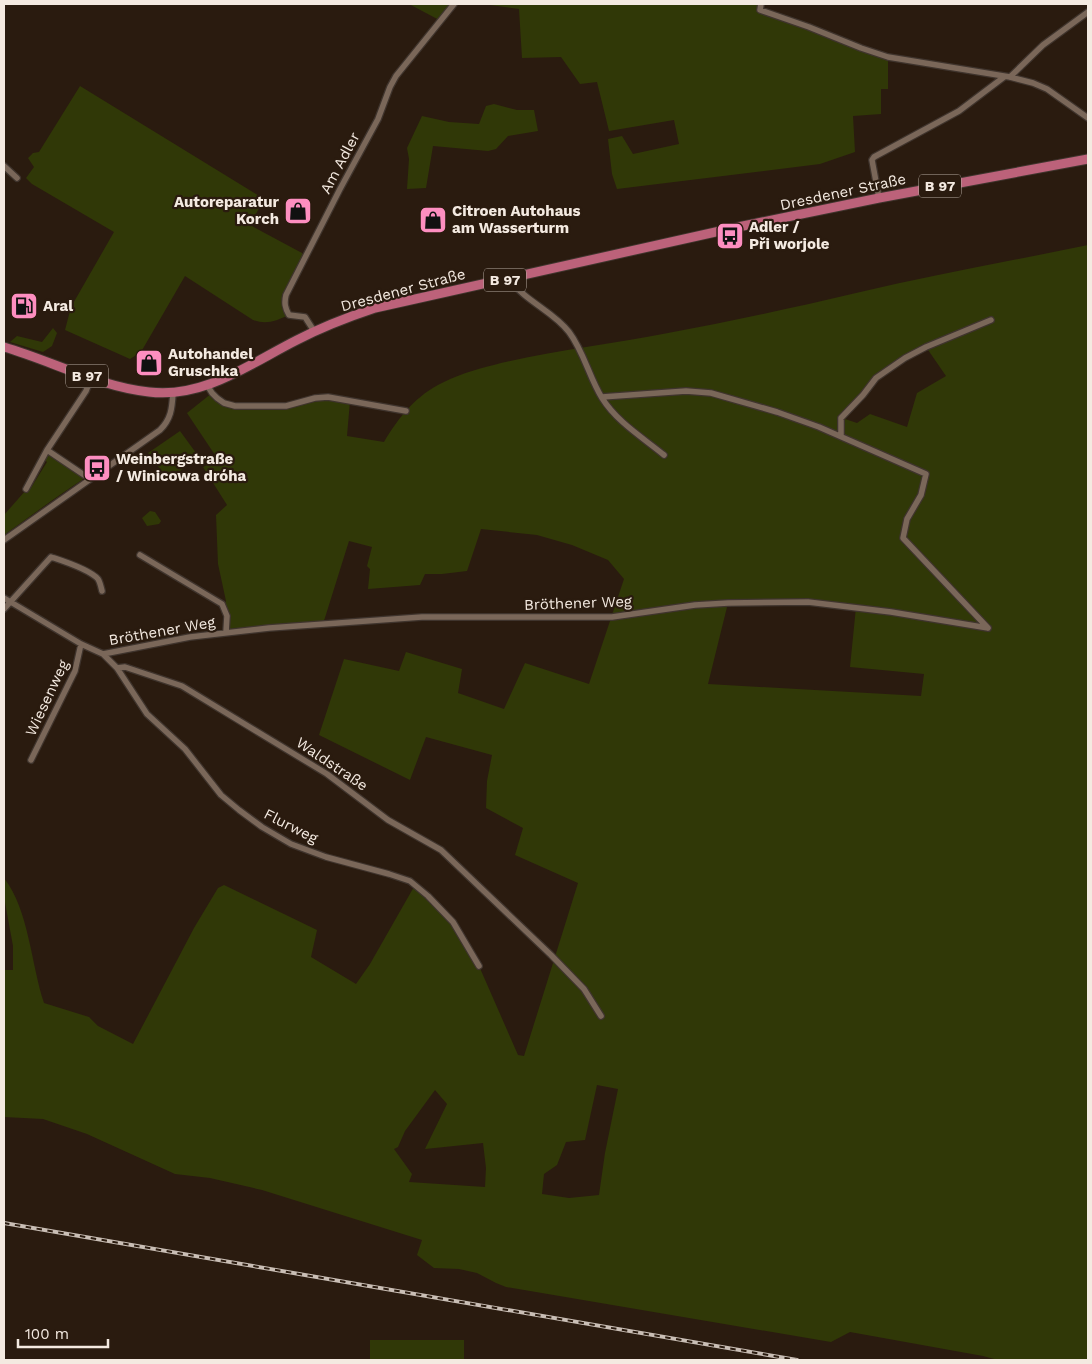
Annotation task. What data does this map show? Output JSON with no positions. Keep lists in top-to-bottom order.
{
  "streets": {
    "main road": ["B 97", "Dresdener Straße"],
    "street": [
      "Am Adler",
      "Bröthener Weg",
      "Wiesenweg",
      "Waldstraße",
      "Flurweg"
    ]
  },
  "crossings": [
    ["Am Adler", "Dresdener Straße"],
    ["B 97", "Dresdener Straße"],
    ["Waldstraße", "Flurweg"]
  ],
  "places": {
    "shop": ["Autoreparatur Korch", "Citroen Autohaus am Wasserturm", "Autohandel Gruschka"],
    "bus stop": ["Adler / Při worjole", "Weinbergstraße / Winicowa dróha"],
    "fuel station": ["Aral"]
  },
  "scale_bar": "100 m"
}
